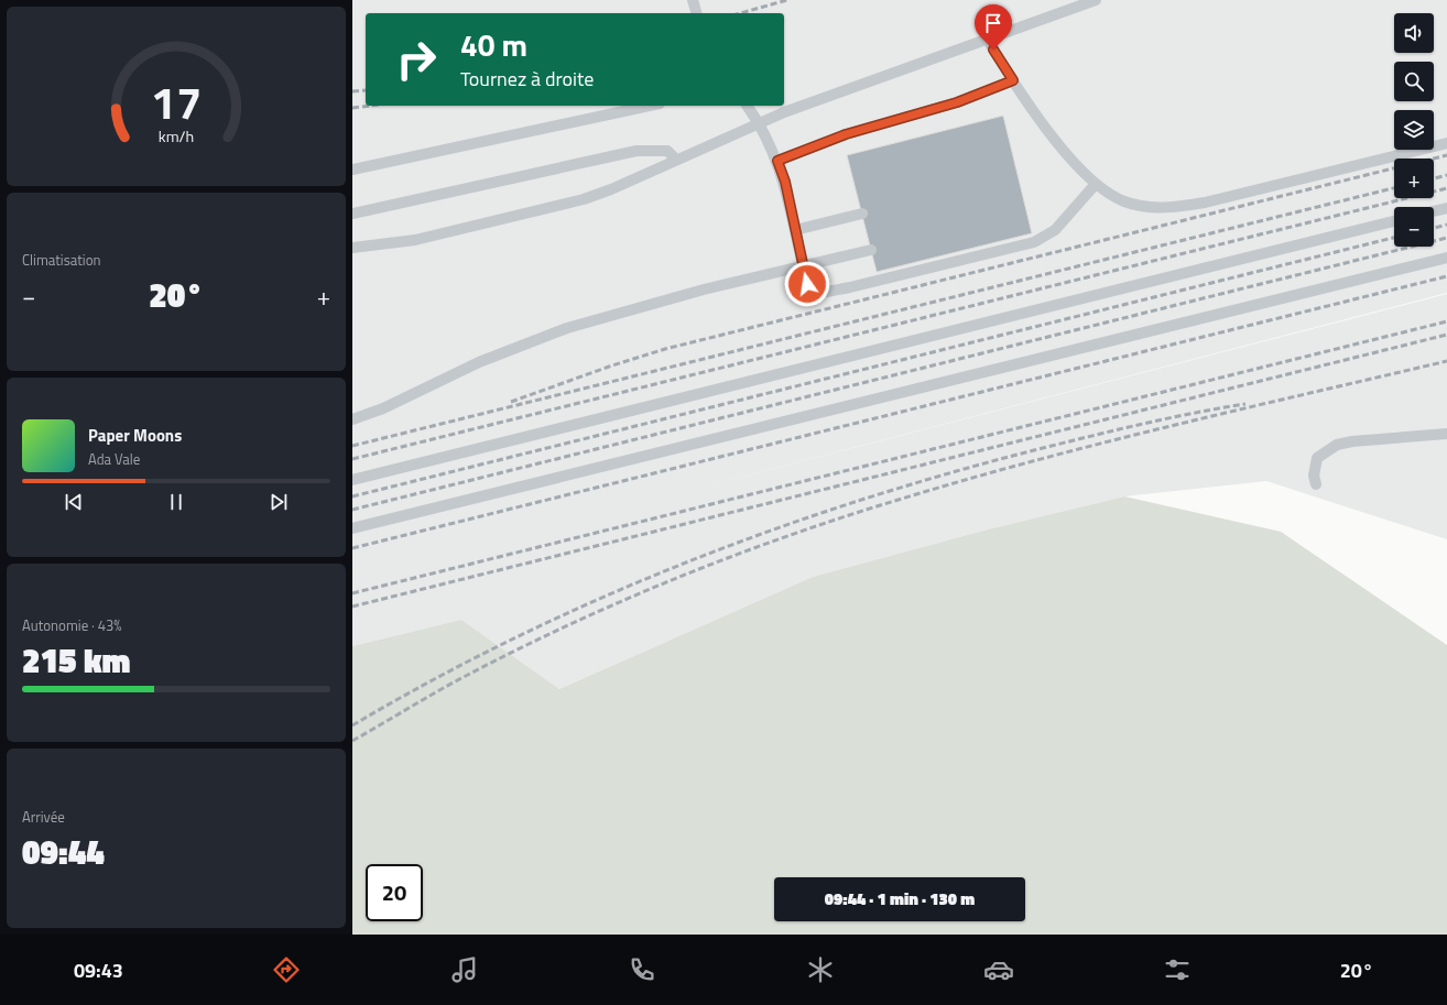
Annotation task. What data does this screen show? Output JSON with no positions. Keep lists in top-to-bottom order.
{
  "page": {
    "map_buttons": ["+", "−"],
    "turn": ["40 m", "Tournez à droite"],
    "tile": [
      "Climatisation",
      ["Autonomie · 43%", "215 km"],
      ["Arrivée", "09:44"]
    ],
    "heat": ["−", "20°", "+"],
    "song": ["Paper Moons", "Ada Vale"],
    "limit": "20",
    "trip": "09:44 · 1 min · 130 m",
    "tabs": ["09:43", "20°"],
    "gauge": ["17", "km/h"]
  }
}
